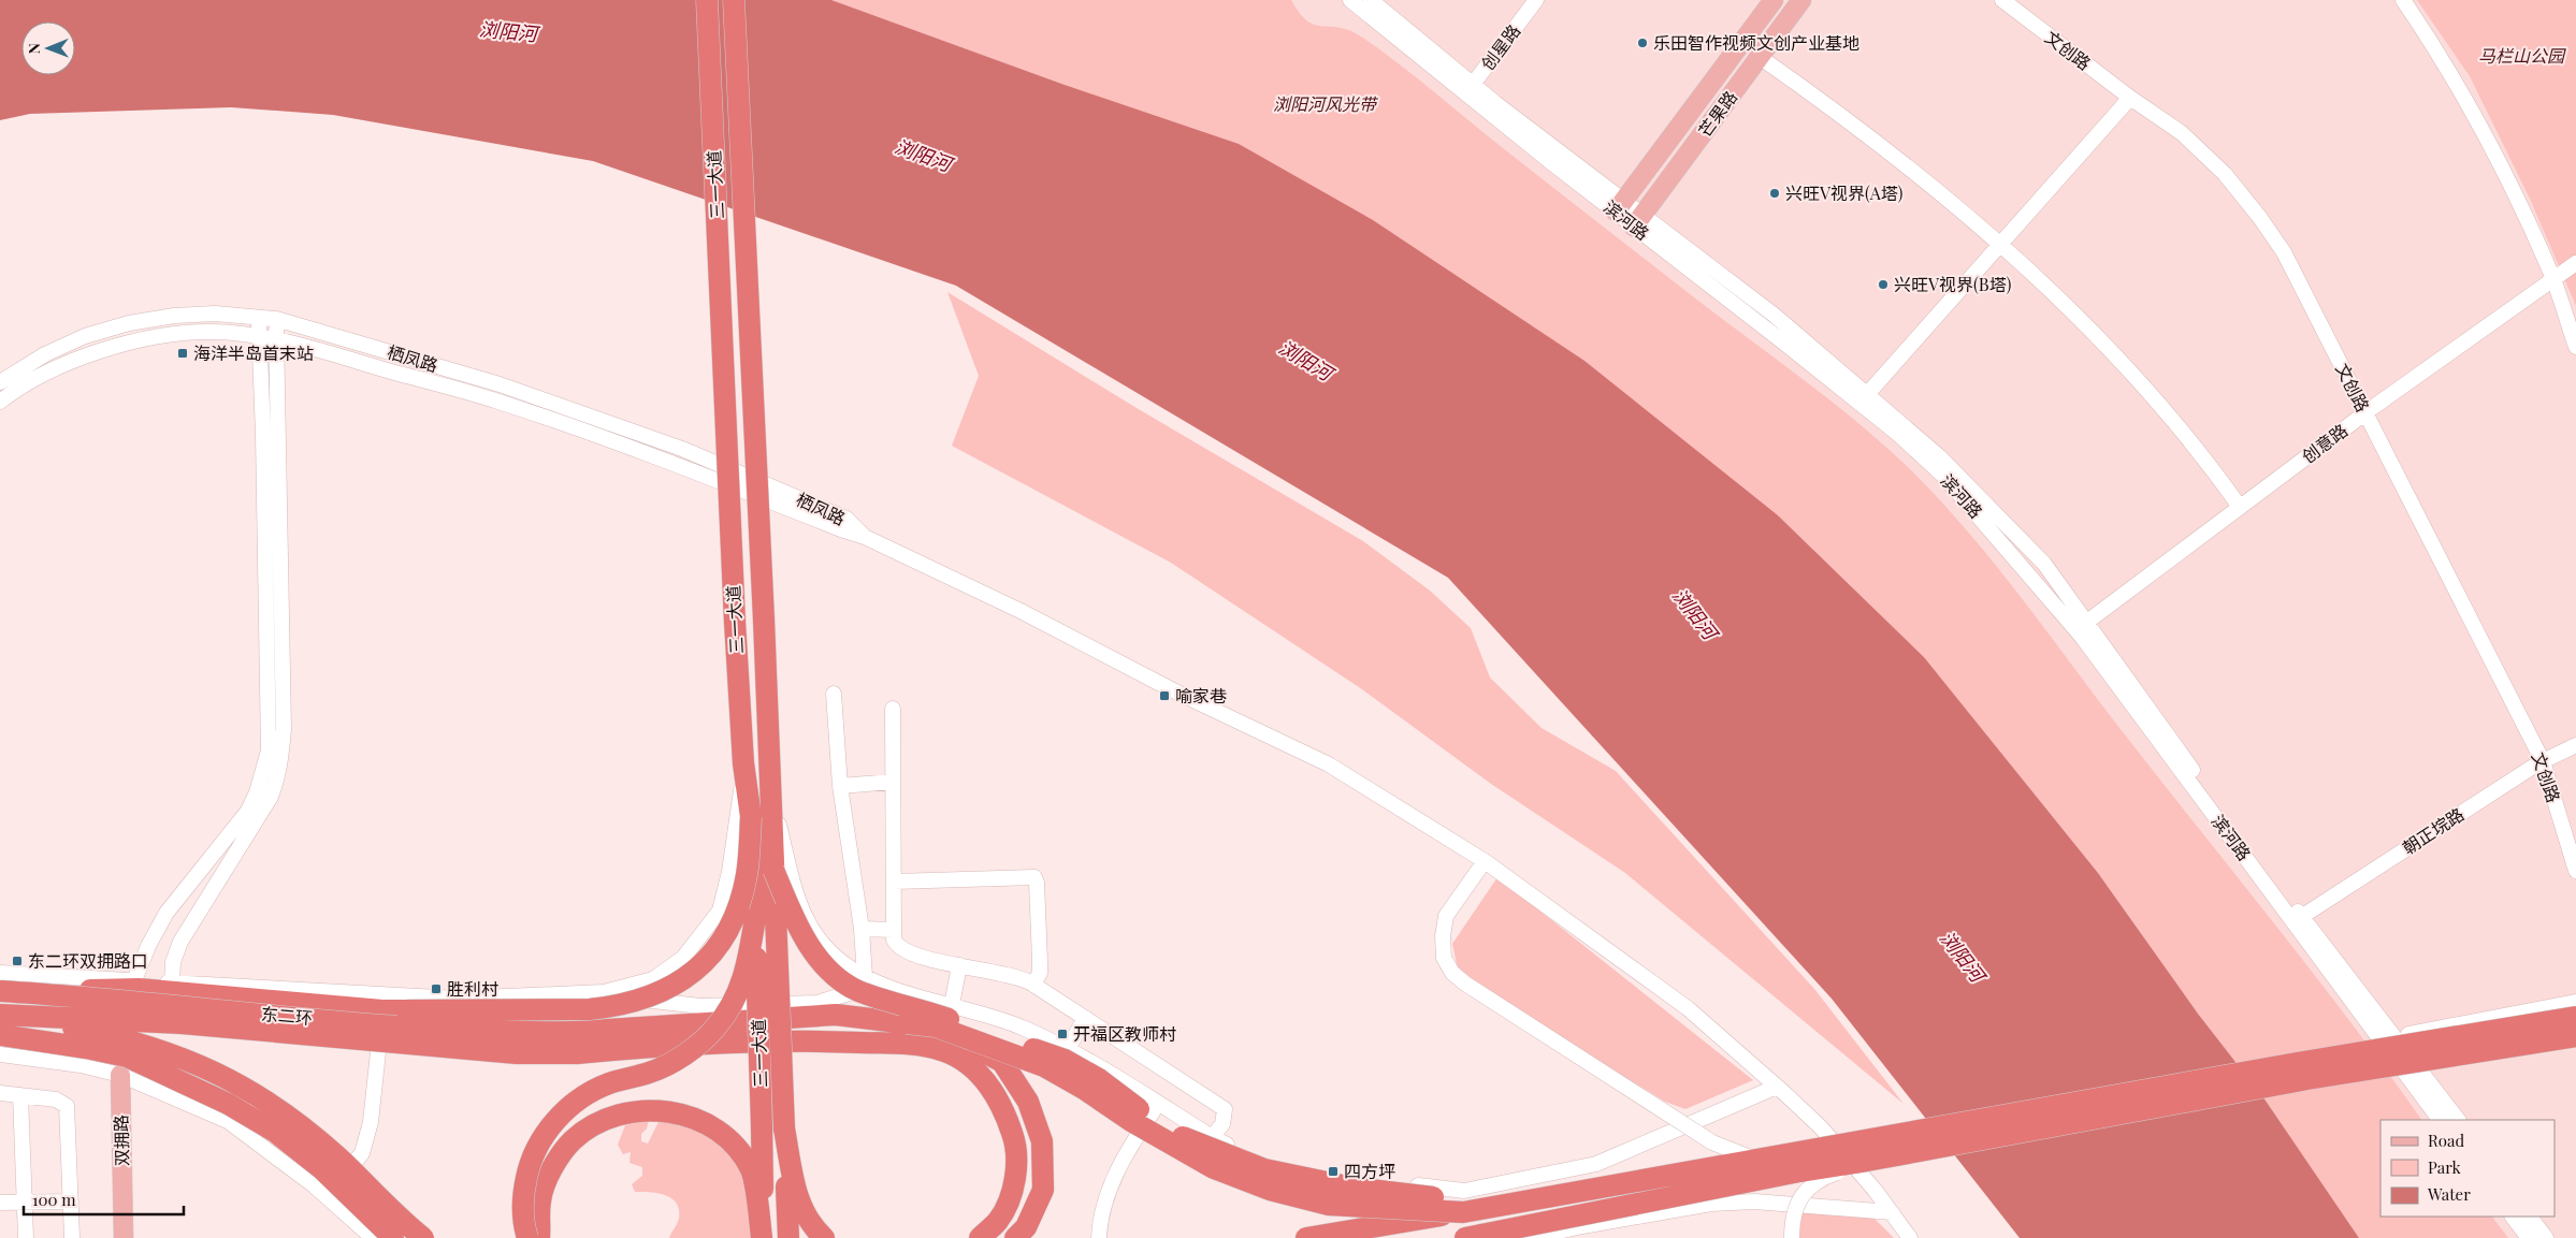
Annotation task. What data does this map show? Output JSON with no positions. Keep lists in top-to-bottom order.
{
  "streets": {
    "highway": ["三一大道", "东二环"],
    "main road": ["芒果路", "双拥路"],
    "street": [
      "创星路",
      "文创路",
      "滨河路",
      "栖凤路",
      "创意路",
      "朝正垸路"
    ]
  },
  "crossings": [
    ["创星路", "滨河路"],
    ["文创路", "创意路"],
    ["文创路", "朝正垸路"],
    ["芒果路", "滨河路"],
    ["滨河路", "创意路"],
    ["滨河路", "朝正垸路"]
  ],
  "water": ["浏阳河"],
  "parks": ["马栏山公园", "浏阳河风光带"],
  "places": {
    "other": ["乐田智作视频文创产业基地", "兴旺V视界(A塔)", "兴旺V视界(B塔)"],
    "transit": [
      "海洋半岛首末站",
      "喻家巷",
      "东二环双拥路口",
      "胜利村",
      "开福区教师村",
      "四方坪"
    ]
  },
  "legend": ["Road", "Park", "Water"],
  "scale_bar": "100 m",
  "north": "left"
}
